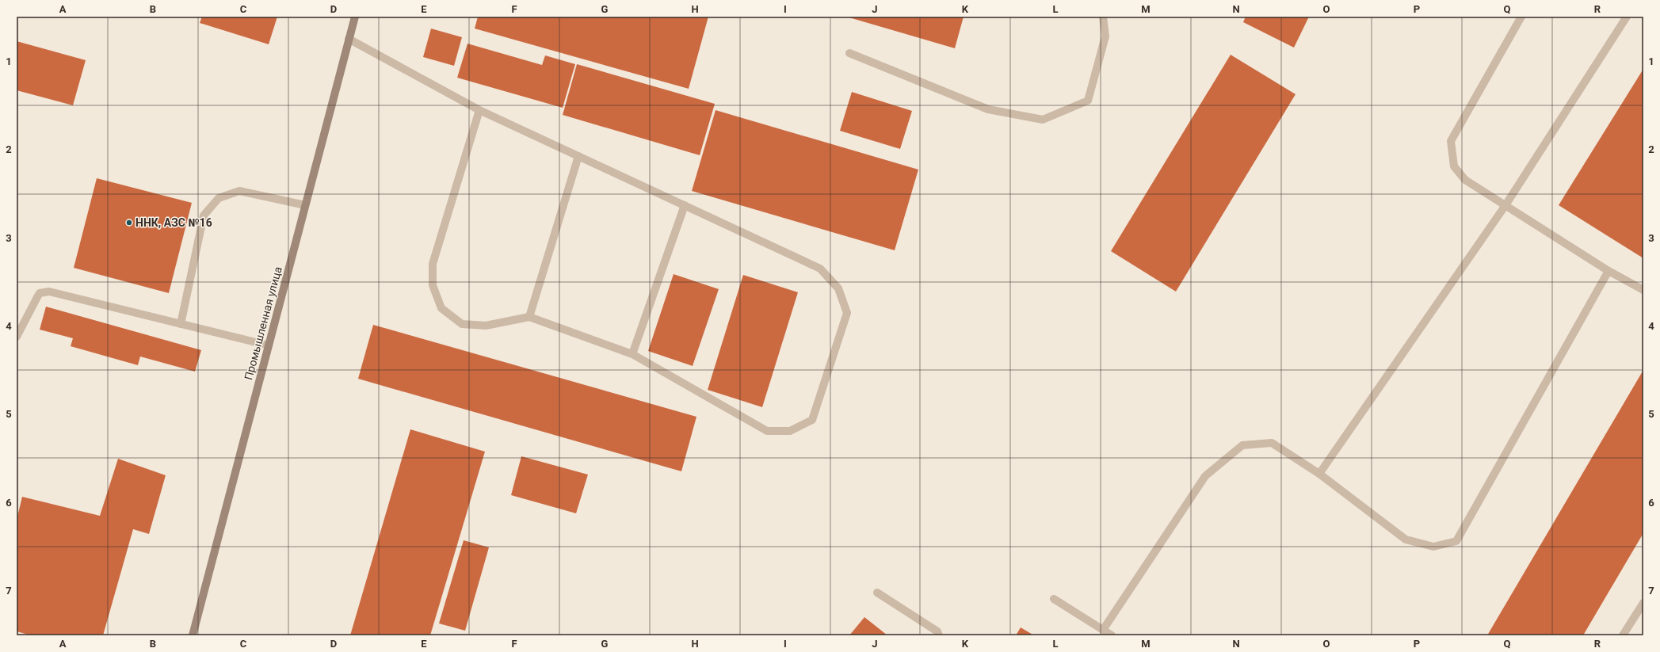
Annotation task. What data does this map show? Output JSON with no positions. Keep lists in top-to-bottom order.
{
  "streets": {
    "street": ["Промышленная улица"]
  },
  "places": ["ННК, АЗС №16"],
  "grid": {
    "columns": [
      "A",
      "B",
      "C",
      "D",
      "E",
      "F",
      "G",
      "H",
      "I",
      "J",
      "K",
      "L",
      "M",
      "N",
      "O",
      "P",
      "Q",
      "R"
    ],
    "rows": [
      "1",
      "2",
      "3",
      "4",
      "5",
      "6",
      "7"
    ]
  }
}
